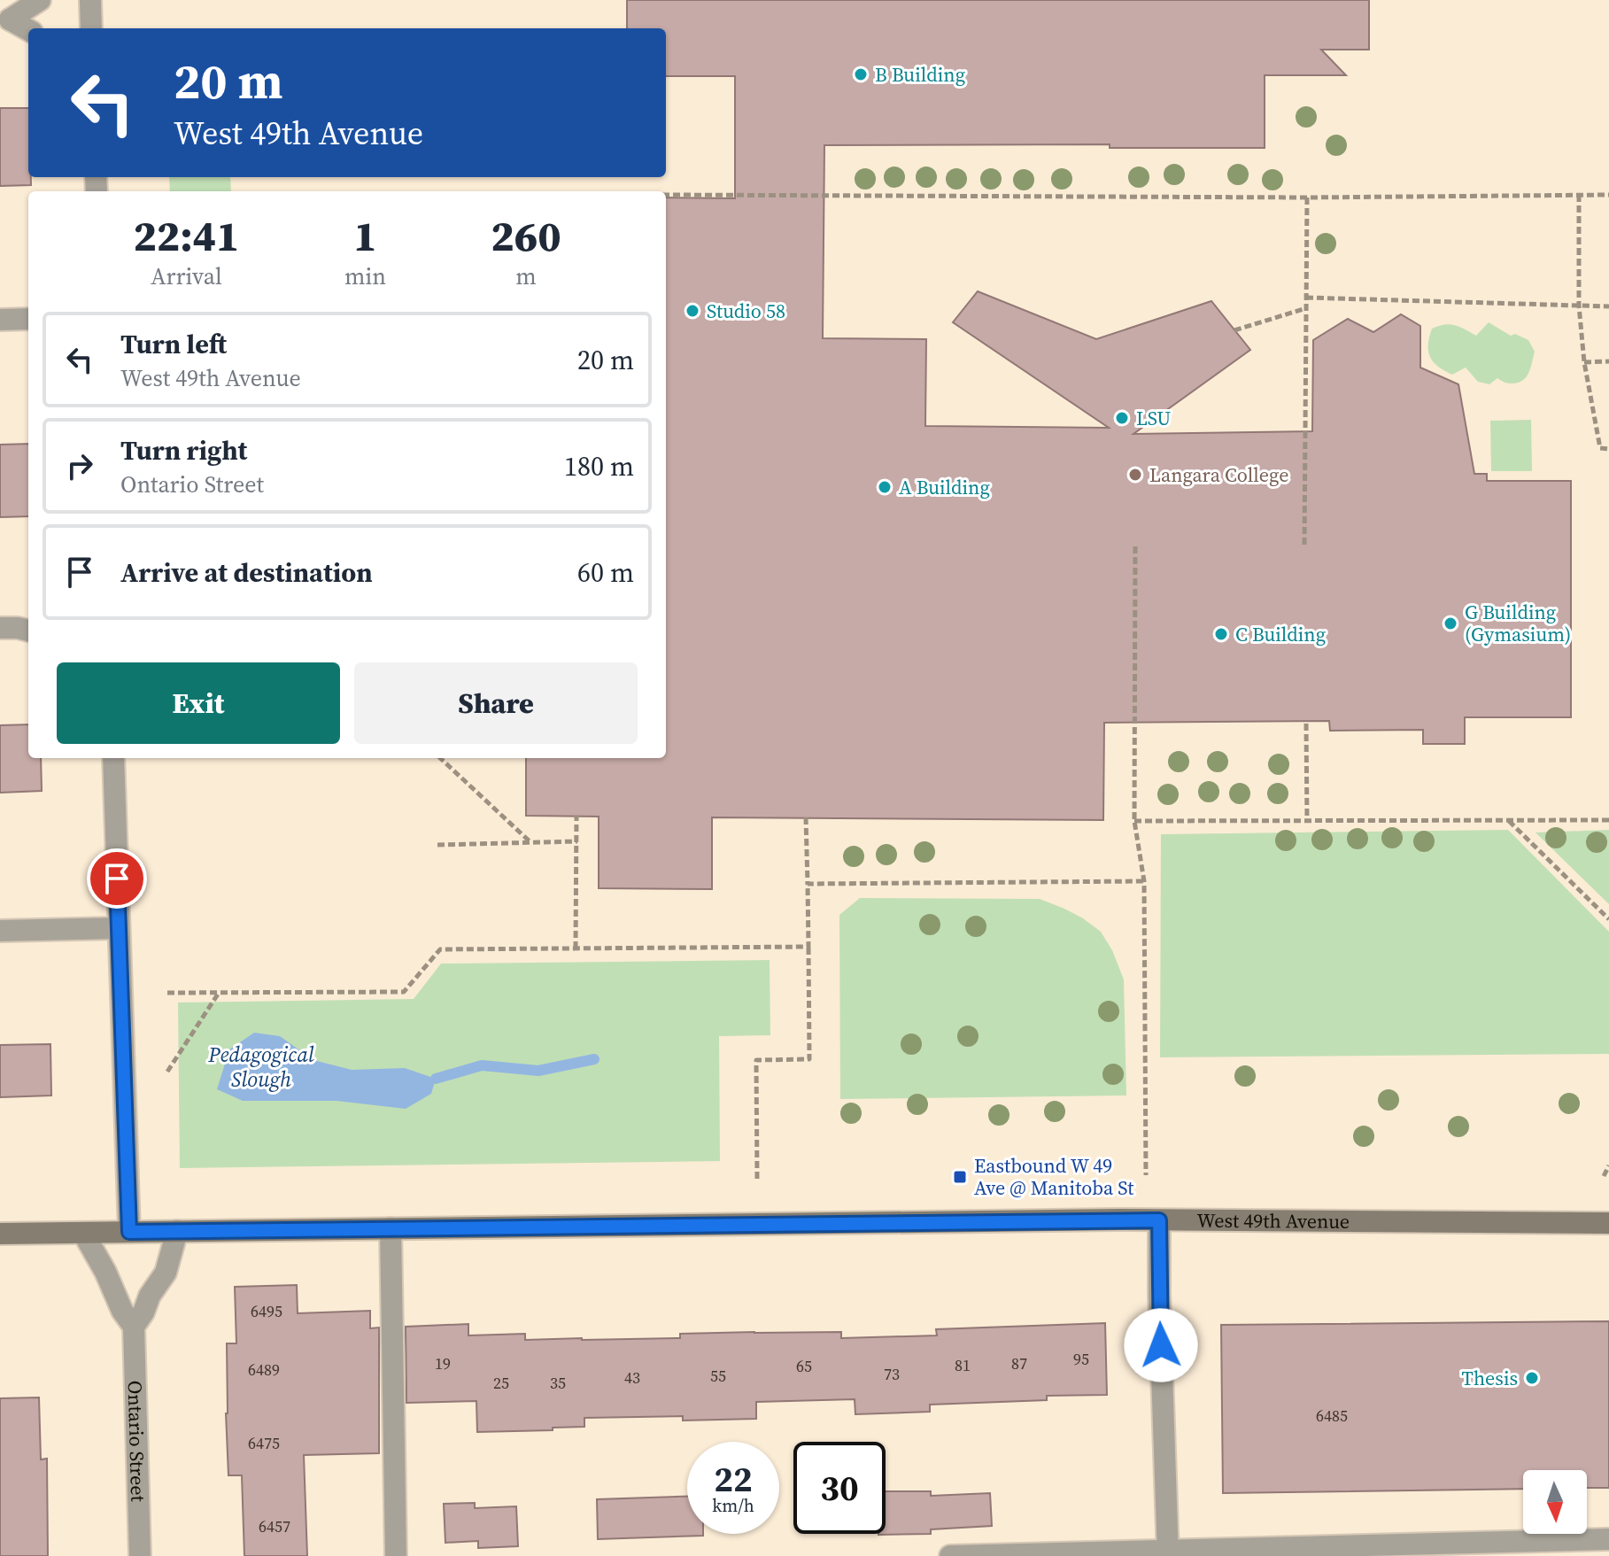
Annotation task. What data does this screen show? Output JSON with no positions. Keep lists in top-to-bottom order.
{
  "streets": {
    "street": ["West 49th Avenue", "Ontario Street"]
  },
  "crossings": [
    ["West 49th Avenue", "Ontario Street"]
  ],
  "water": ["Pedagogical Slough"],
  "places": {
    "other": [
      "B Building",
      "Studio 58",
      "LSU",
      "Langara College",
      "A Building",
      "G Building (Gymasium)",
      "C Building",
      "Thesis"
    ],
    "transit": ["Eastbound W 49 Ave @ Manitoba St"]
  },
  "house_numbers": [
    "6495",
    "95",
    "19",
    "87",
    "81",
    "65",
    "6489",
    "73",
    "55",
    "43",
    "25",
    "35",
    "6485",
    "6475",
    "6457"
  ],
  "north": "bottom",
  "page": {
    "turn": ["20 m", "West 49th Avenue"],
    "eta": [
      "22:41",
      "Arrival",
      "1",
      "min",
      "260",
      "m"
    ],
    "list": [
      {
        "name": "Turn left",
        "note": "West 49th Avenue",
        "value": "20 m"
      },
      {
        "name": "Turn right",
        "note": "Ontario Street",
        "value": "180 m"
      },
      {
        "name": "Arrive at destination",
        "value": "60 m"
      }
    ],
    "buttons": ["Exit", "Share"],
    "speed": "22 km/h",
    "limit": "30"
  }
}
